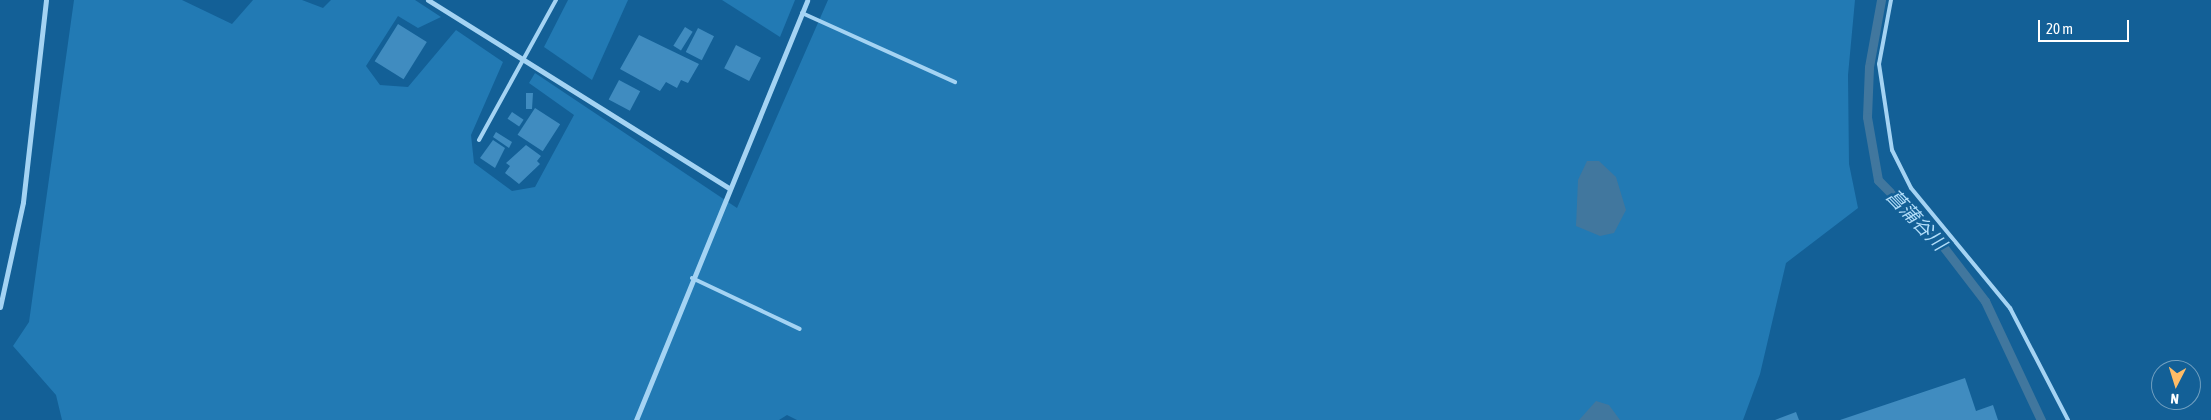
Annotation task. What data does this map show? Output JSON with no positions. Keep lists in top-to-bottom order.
{
  "water": ["菖蒲谷川"],
  "scale_bar": "20 m",
  "north": "bottom"
}
